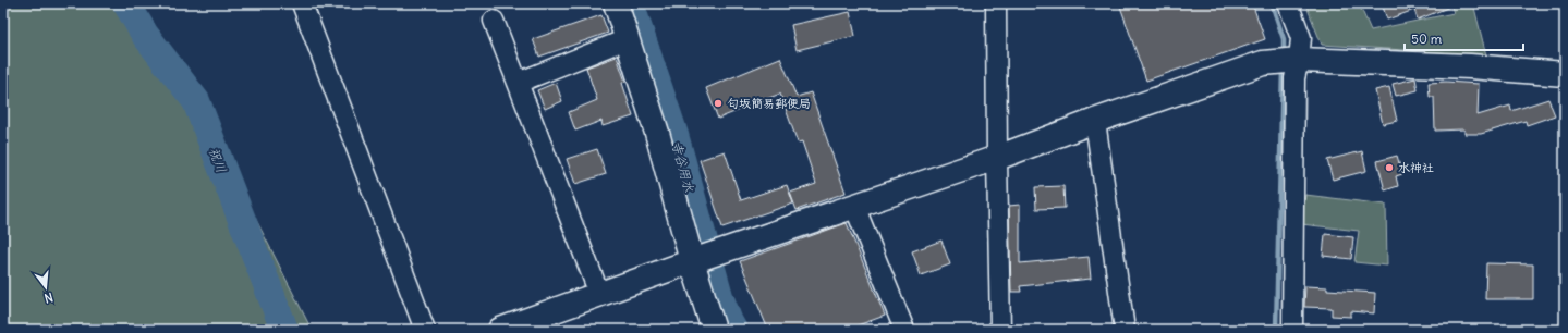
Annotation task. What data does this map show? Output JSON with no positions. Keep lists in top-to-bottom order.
{
  "water": ["祝川", "寺谷用水"],
  "places": ["匂坂簡易郵便局", "水神社"],
  "scale_bar": "50 m",
  "north": "bottom"
}
